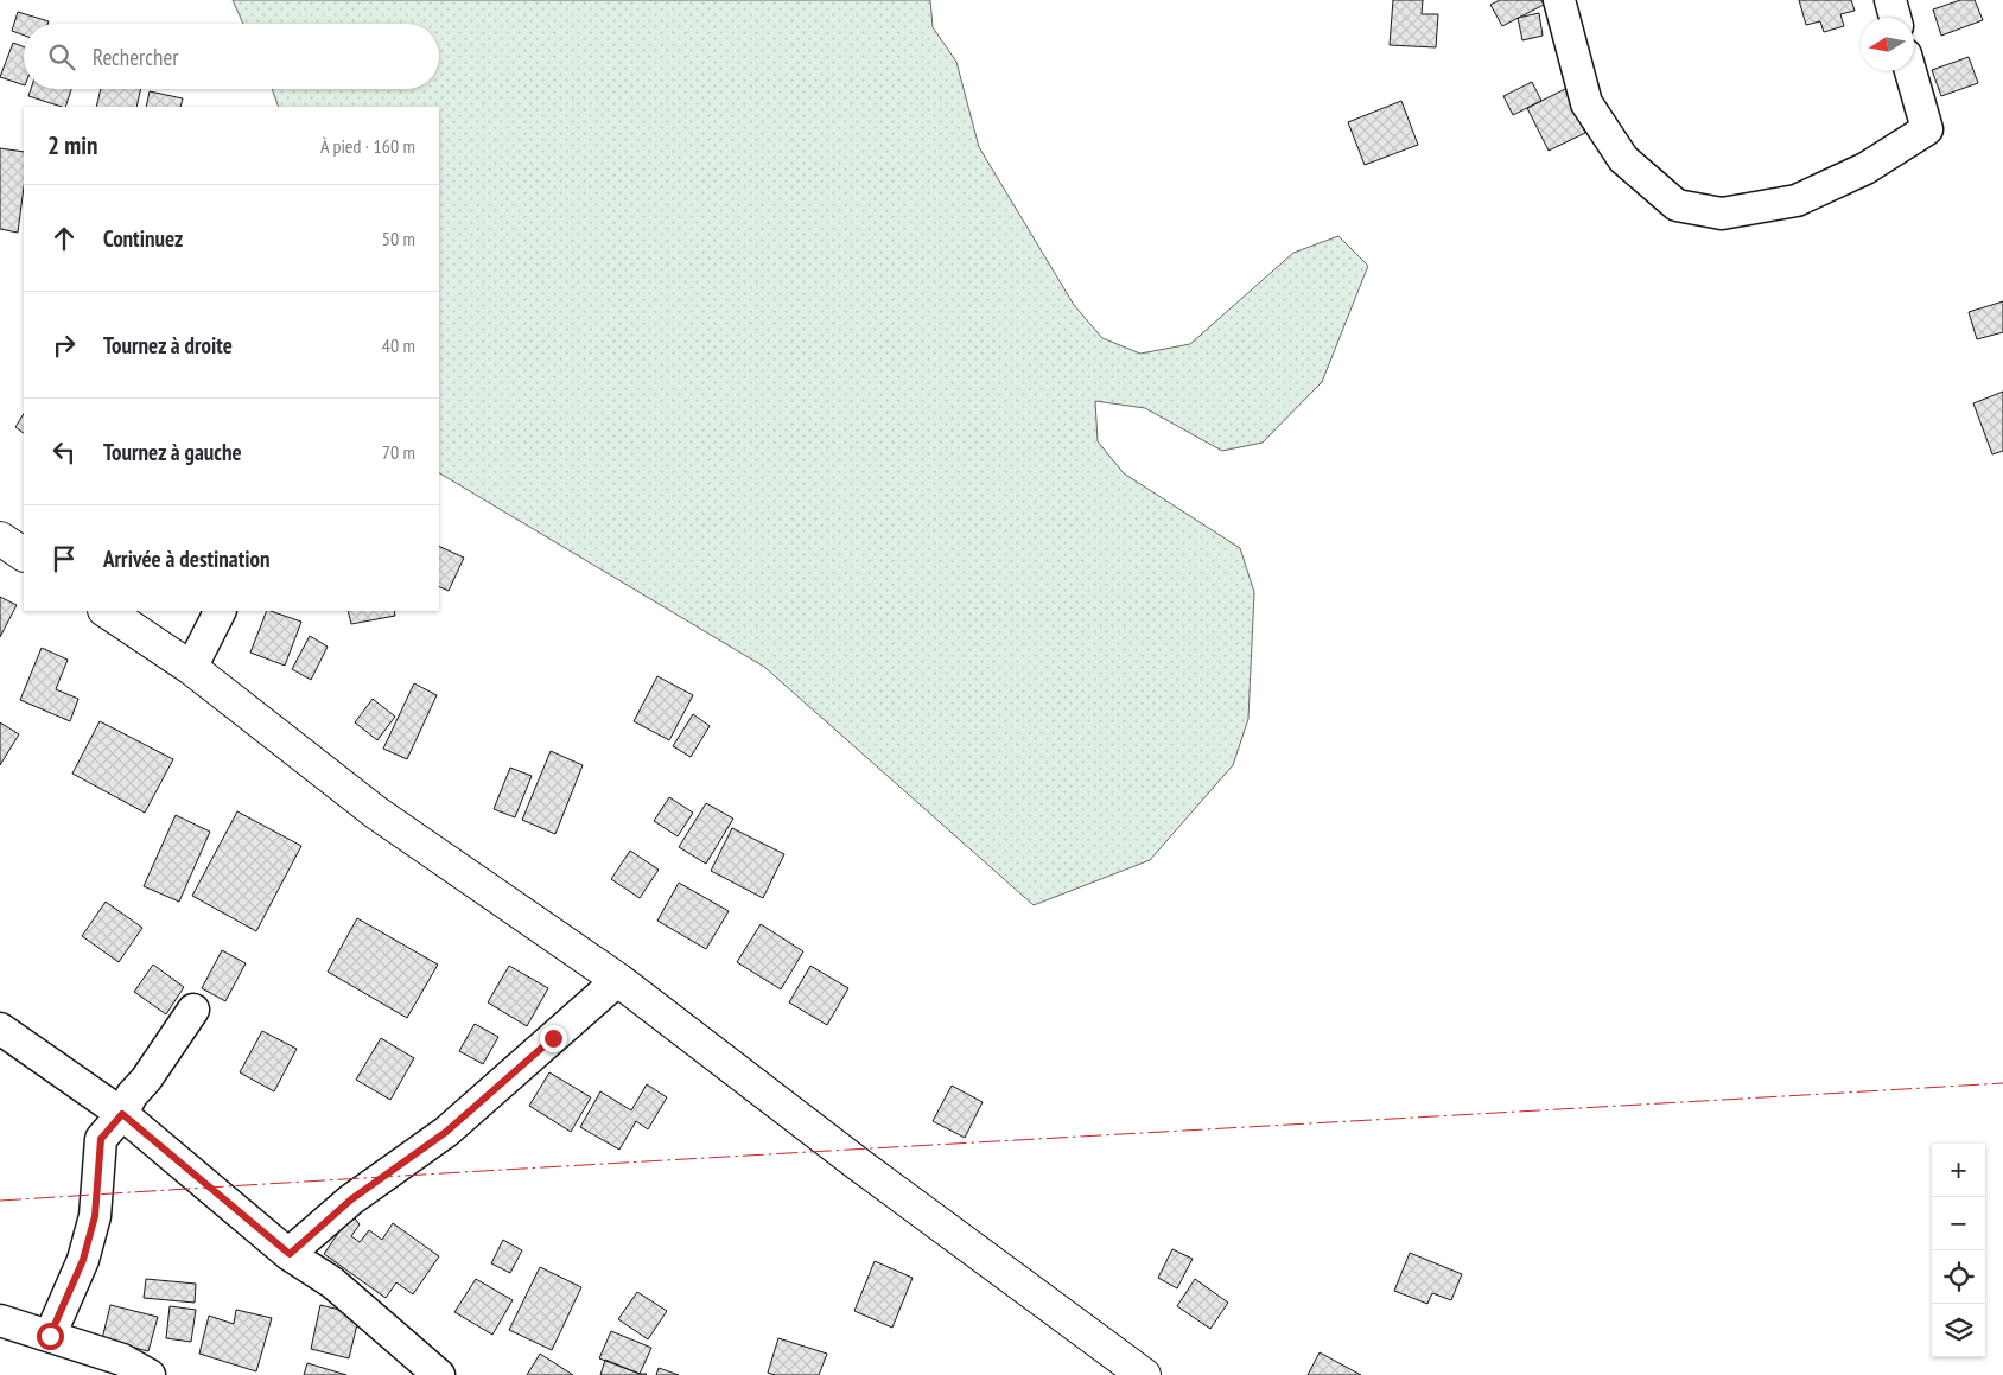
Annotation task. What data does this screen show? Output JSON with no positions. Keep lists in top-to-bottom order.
{
  "north": "left",
  "page": {
    "search": "Rechercher",
    "heading": ["2 min", "À pied · 160 m"],
    "list": [
      ["Continuez", "50 m"],
      ["Tournez à droite", "40 m"],
      ["Tournez à gauche", "70 m"],
      "Arrivée à destination"
    ],
    "map_buttons": ["+", "−"]
  }
}
